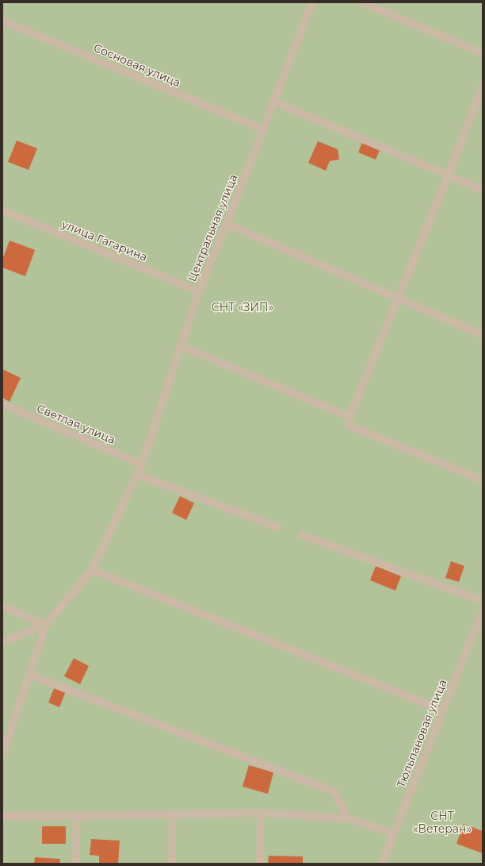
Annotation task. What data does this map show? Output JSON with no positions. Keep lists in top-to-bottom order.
{
  "streets": {
    "street": [
      "Сосновая улица",
      "Центральная улица",
      "улица Гагарина",
      "Светлая улица",
      "Тюльпановая улица"
    ]
  },
  "crossings": [
    ["Сосновая улица", "Центральная улица"],
    ["Центральная улица", "улица Гагарина"],
    ["Центральная улица", "Светлая улица"]
  ],
  "parks": ["СНТ «ЗИП»", "СНТ «Ветеран»"]
}
